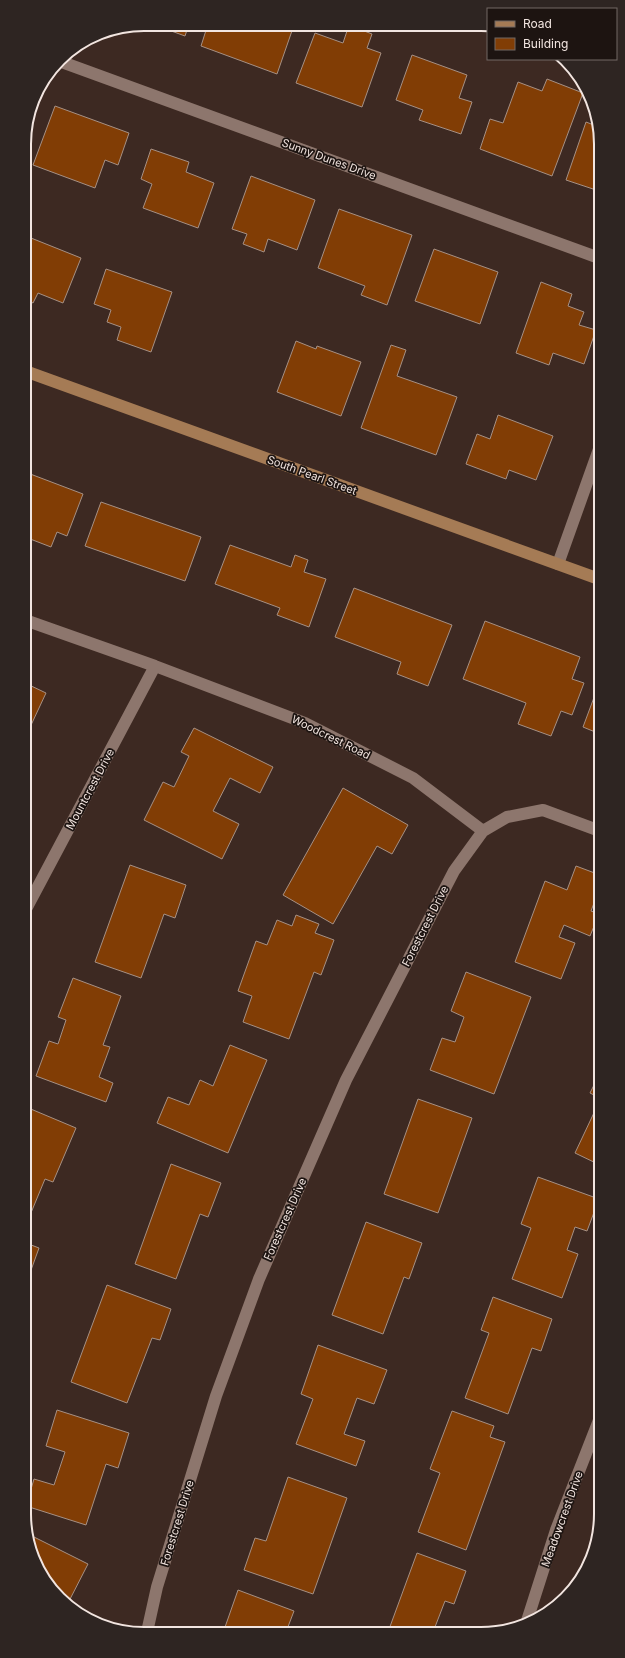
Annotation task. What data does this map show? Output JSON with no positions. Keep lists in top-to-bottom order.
{
  "streets": {
    "street": [
      "Sunny Dunes Drive",
      "South Pearl Street",
      "Woodcrest Road",
      "Mountcrest Drive",
      "Forestcrest Drive",
      "Meadowcrest Drive"
    ]
  },
  "crossings": [
    ["Woodcrest Road", "Mountcrest Drive"],
    ["Woodcrest Road", "Forestcrest Drive"]
  ],
  "legend": ["Road", "Building"]
}
